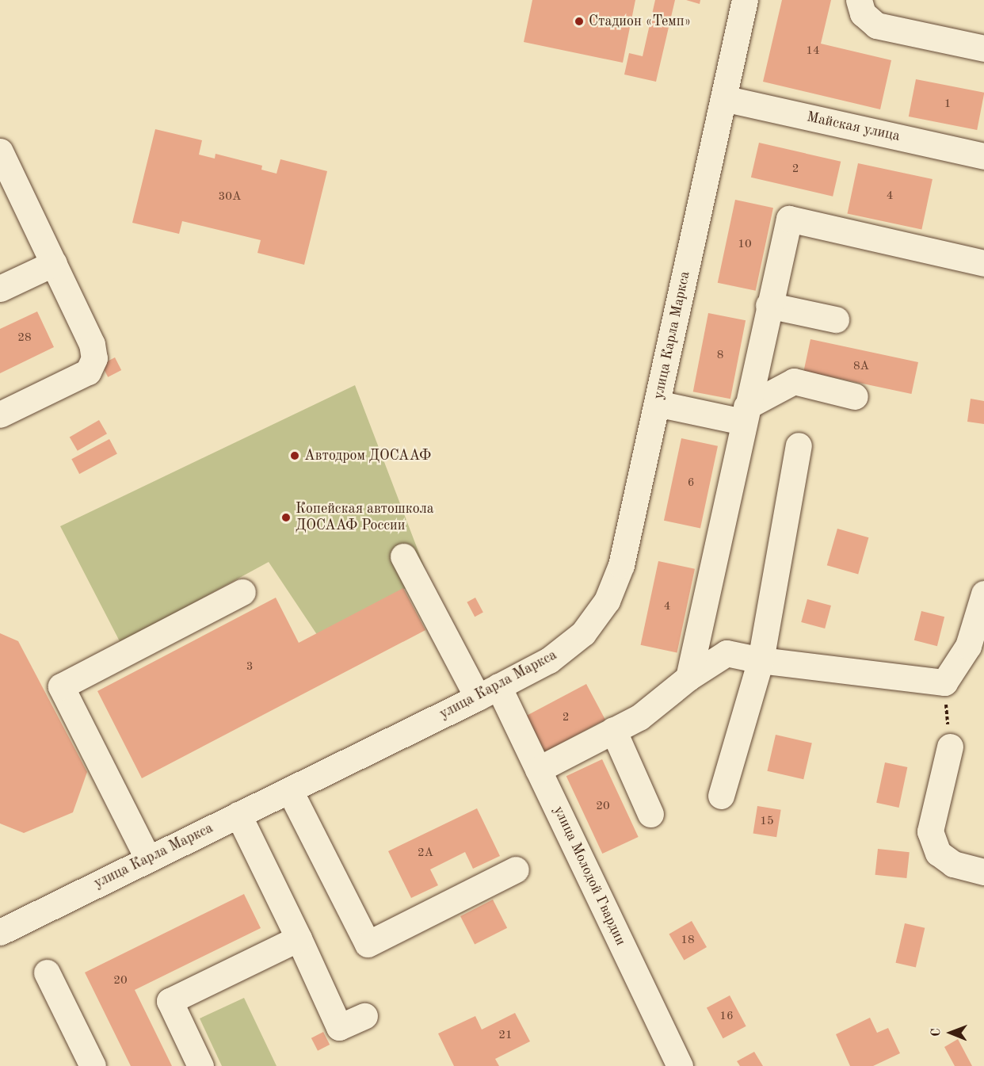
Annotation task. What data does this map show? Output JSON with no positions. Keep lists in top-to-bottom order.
{
  "streets": {
    "street": ["Майская улица", "улица Карла Маркса", "улица Молодой Гвардии"]
  },
  "crossings": [
    ["Майская улица", "улица Карла Маркса"],
    ["улица Карла Маркса", "улица Молодой Гвардии"]
  ],
  "places": ["Стадион «Темп»", "Автодром ДОСААФ", "Копейская автошкола ДОСААФ России"],
  "house_numbers": [
    "14",
    "1",
    "2",
    "4",
    "30А",
    "10",
    "28",
    "8",
    "8А",
    "6",
    "4",
    "3",
    "2",
    "20",
    "15",
    "2А",
    "18",
    "20",
    "16",
    "21"
  ],
  "north": "left"
}
